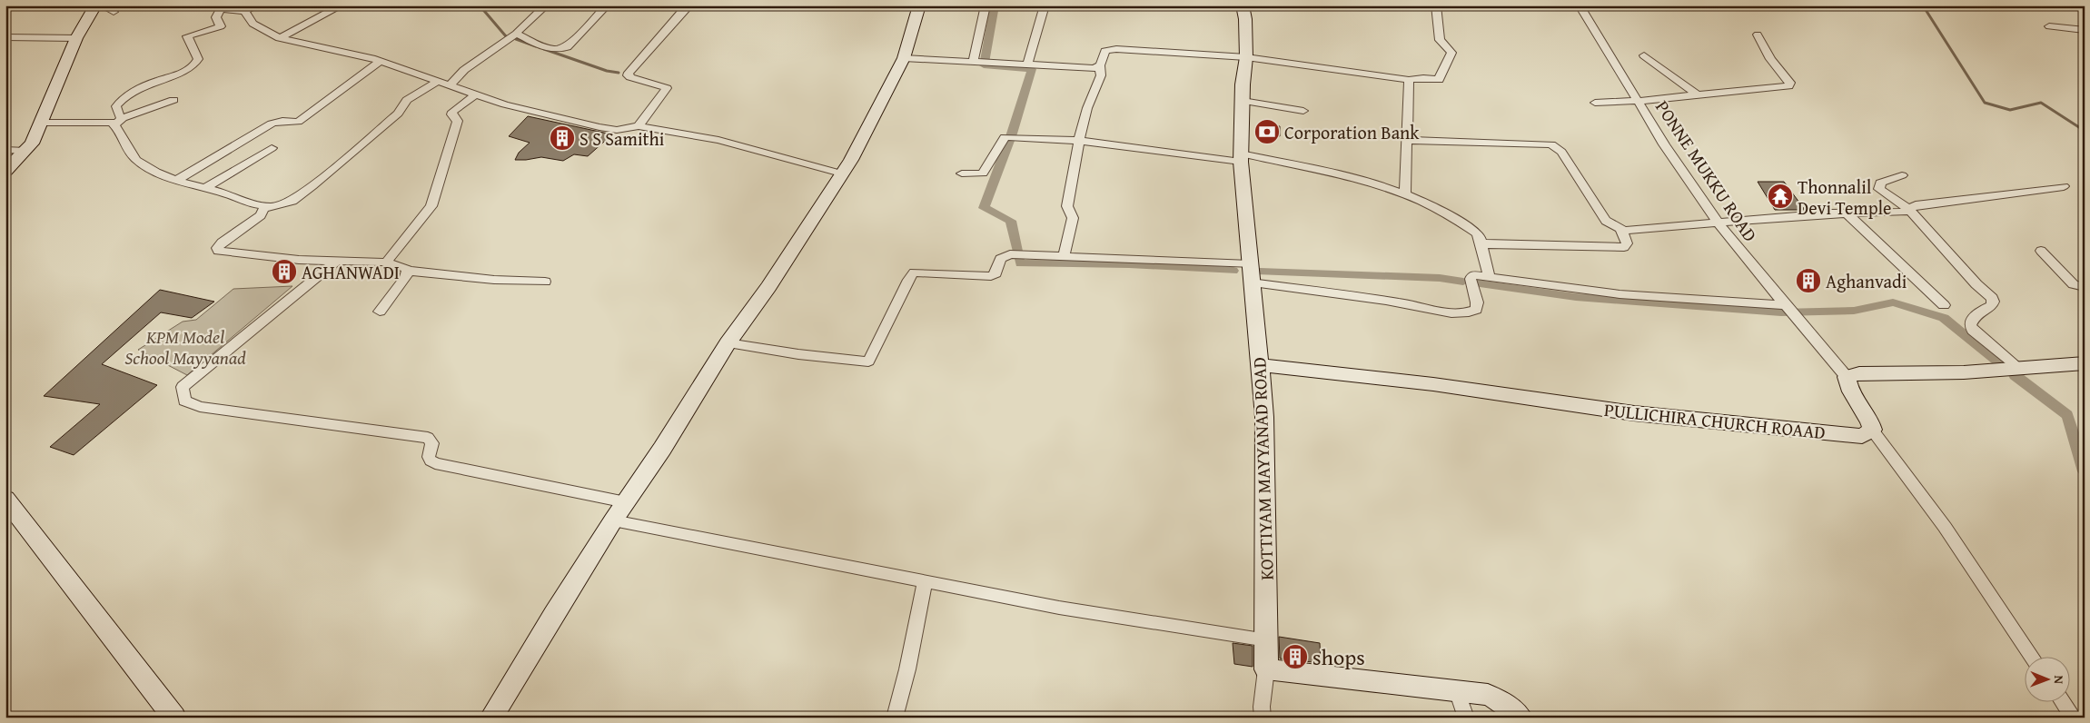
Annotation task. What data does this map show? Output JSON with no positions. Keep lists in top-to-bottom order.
{
  "streets": {
    "main road": ["PULLICHIRA CHURCH ROAAD", "KOTTIYAM MAYYANAD ROAD"],
    "street": ["PONNE MUKKU ROAD"]
  },
  "crossings": [
    ["PULLICHIRA CHURCH ROAAD", "KOTTIYAM MAYYANAD ROAD"]
  ],
  "parks": ["KPM Model School Mayyanad"],
  "places": {
    "bank": ["Corporation Bank"],
    "building": [
      "S S Samithi",
      "AGHANWADI",
      "Aghanvadi",
      "shops"
    ],
    "temple": ["Thonnalil Devi Temple"]
  },
  "north": "right"
}
